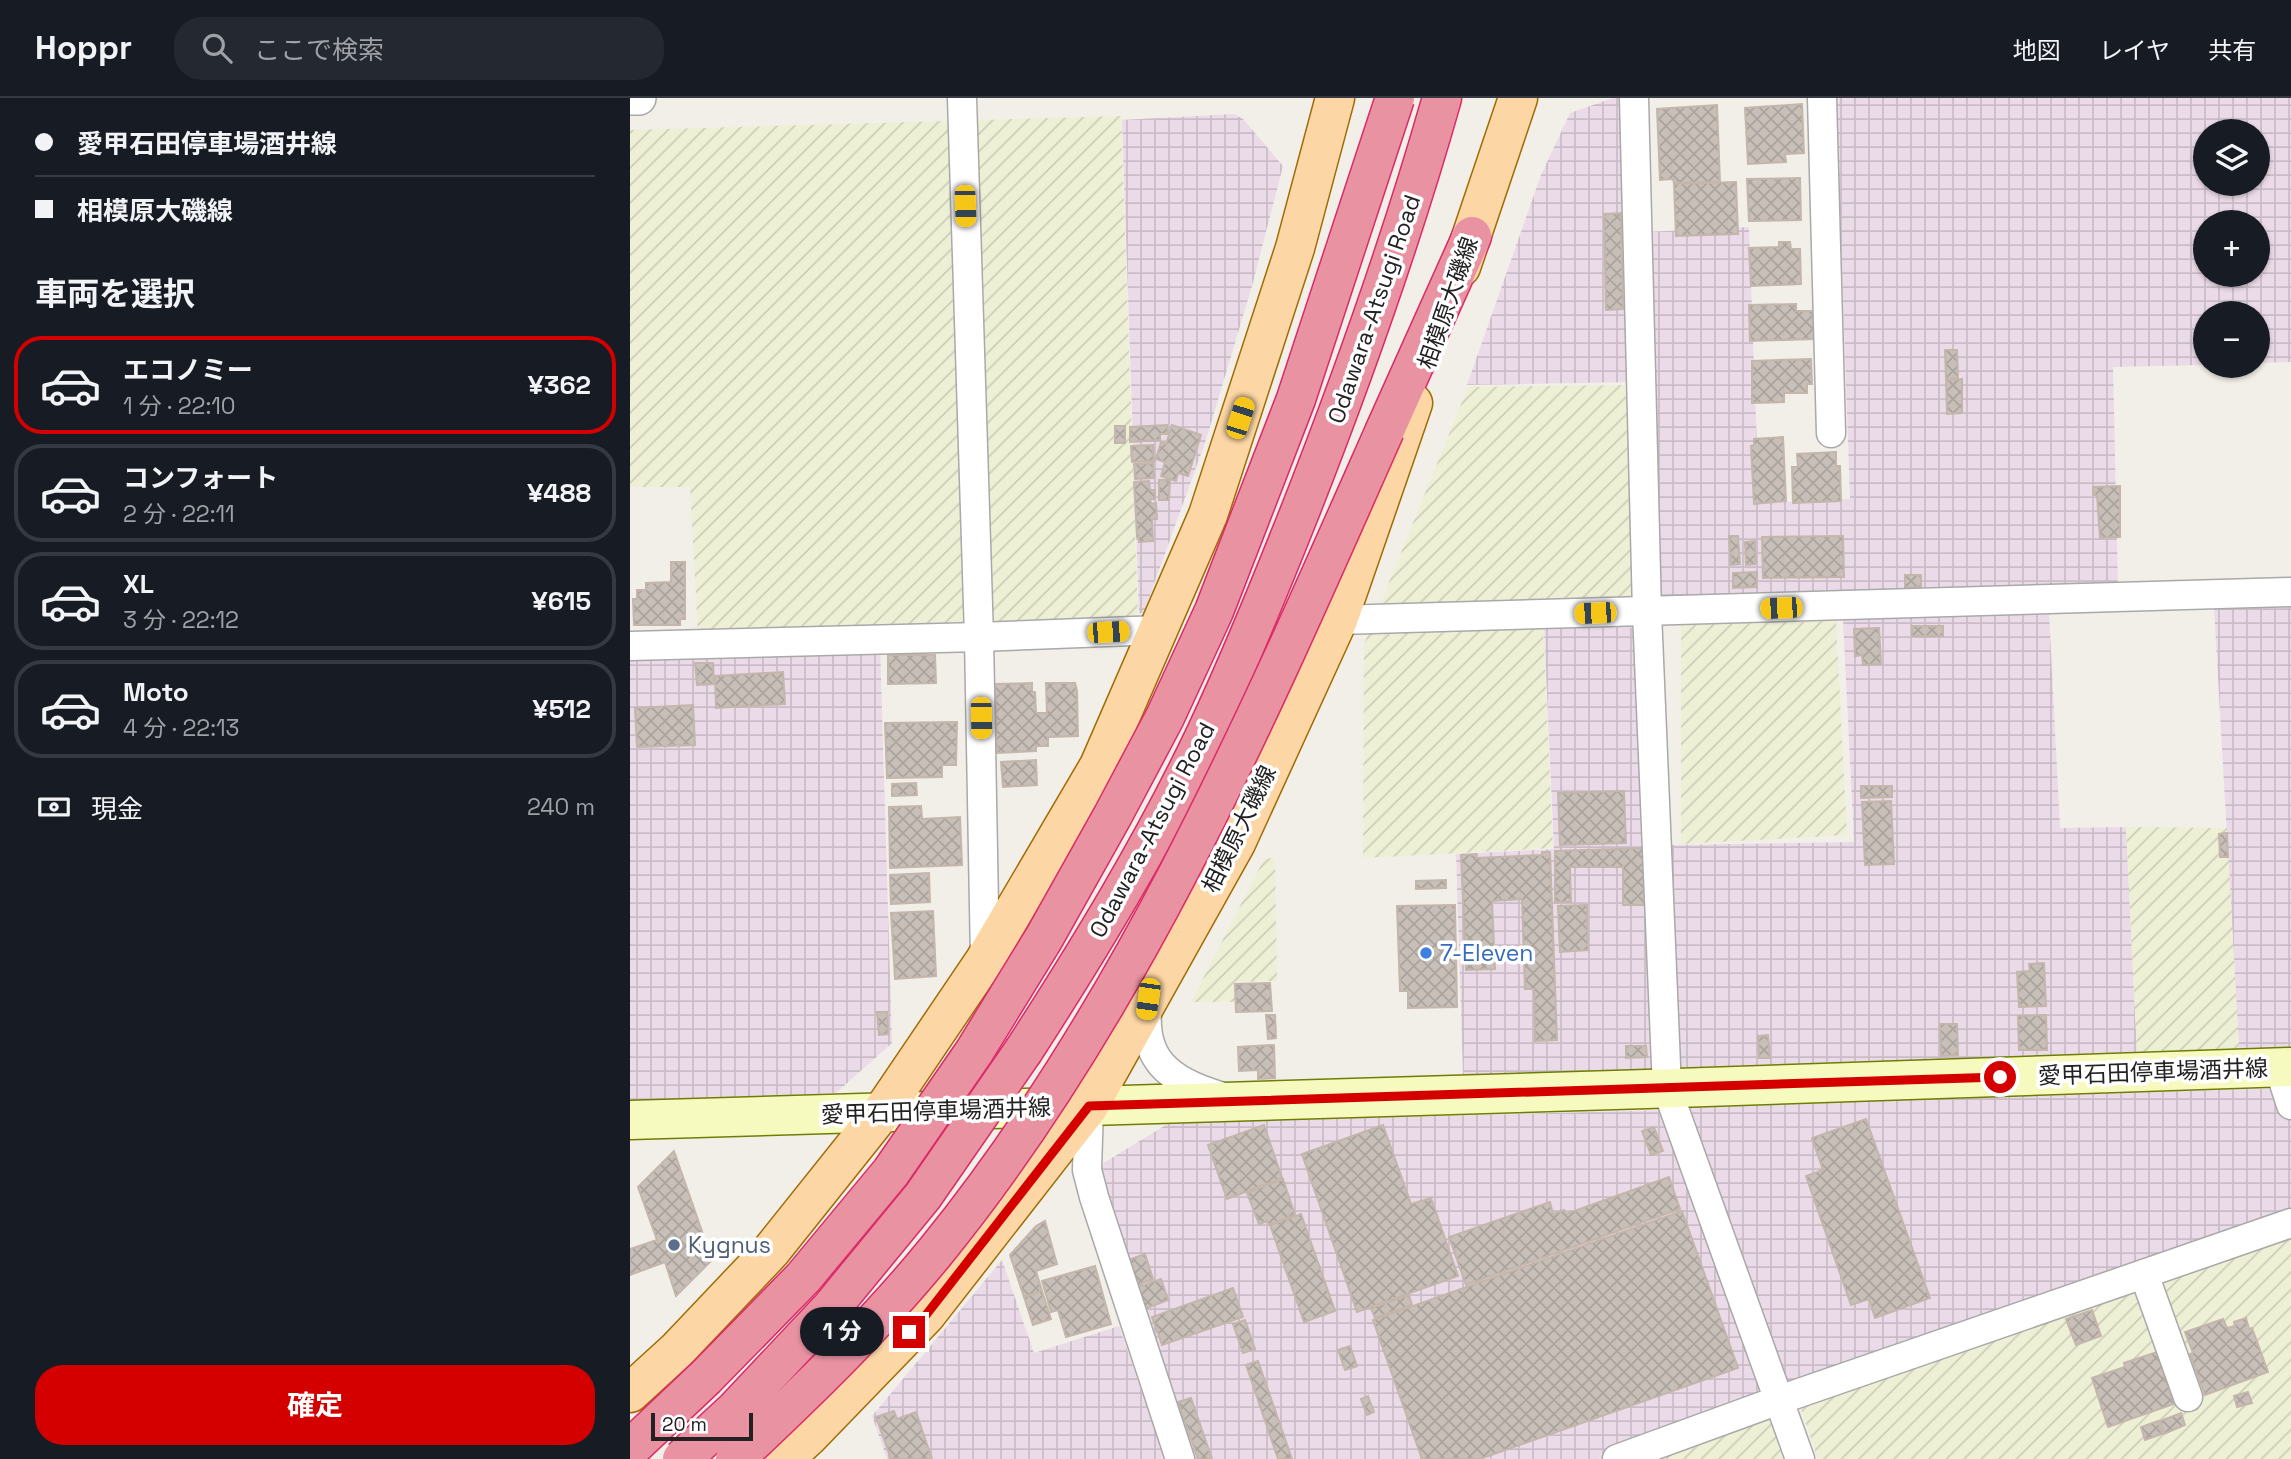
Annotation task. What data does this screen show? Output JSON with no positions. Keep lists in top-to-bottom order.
{
  "streets": {
    "highway": ["Odawara-Atsugi Road"],
    "main road": ["相模原大磯線", "愛甲石田停車場酒井線"]
  },
  "crossings": [
    ["相模原大磯線", "愛甲石田停車場酒井線"]
  ],
  "places": ["7-Eleven", "Kygnus"],
  "scale_bar": "20 m",
  "page": {
    "header": "Hoppr",
    "search": "ここで検索",
    "nav": ["地図", "レイヤ", "共有"],
    "banner": ["愛甲石田停車場酒井線", "相模原大磯線"],
    "map_buttons": ["+", "−"],
    "heading": "車両を選択",
    "list": [
      {
        "name": "エコノミー",
        "note": "1 分 · 22:10",
        "value": "¥362"
      },
      {
        "name": "コンフォート",
        "note": "2 分 · 22:11",
        "value": "¥488"
      },
      {
        "name": "XL",
        "note": "3 分 · 22:12",
        "value": "¥615"
      },
      {
        "name": "Moto",
        "note": "4 分 · 22:13",
        "value": "¥512"
      }
    ],
    "pay": ["現金", "240 m"],
    "bubble": "1 分",
    "buttons": "確定",
    "scale": "20 m"
  }
}
